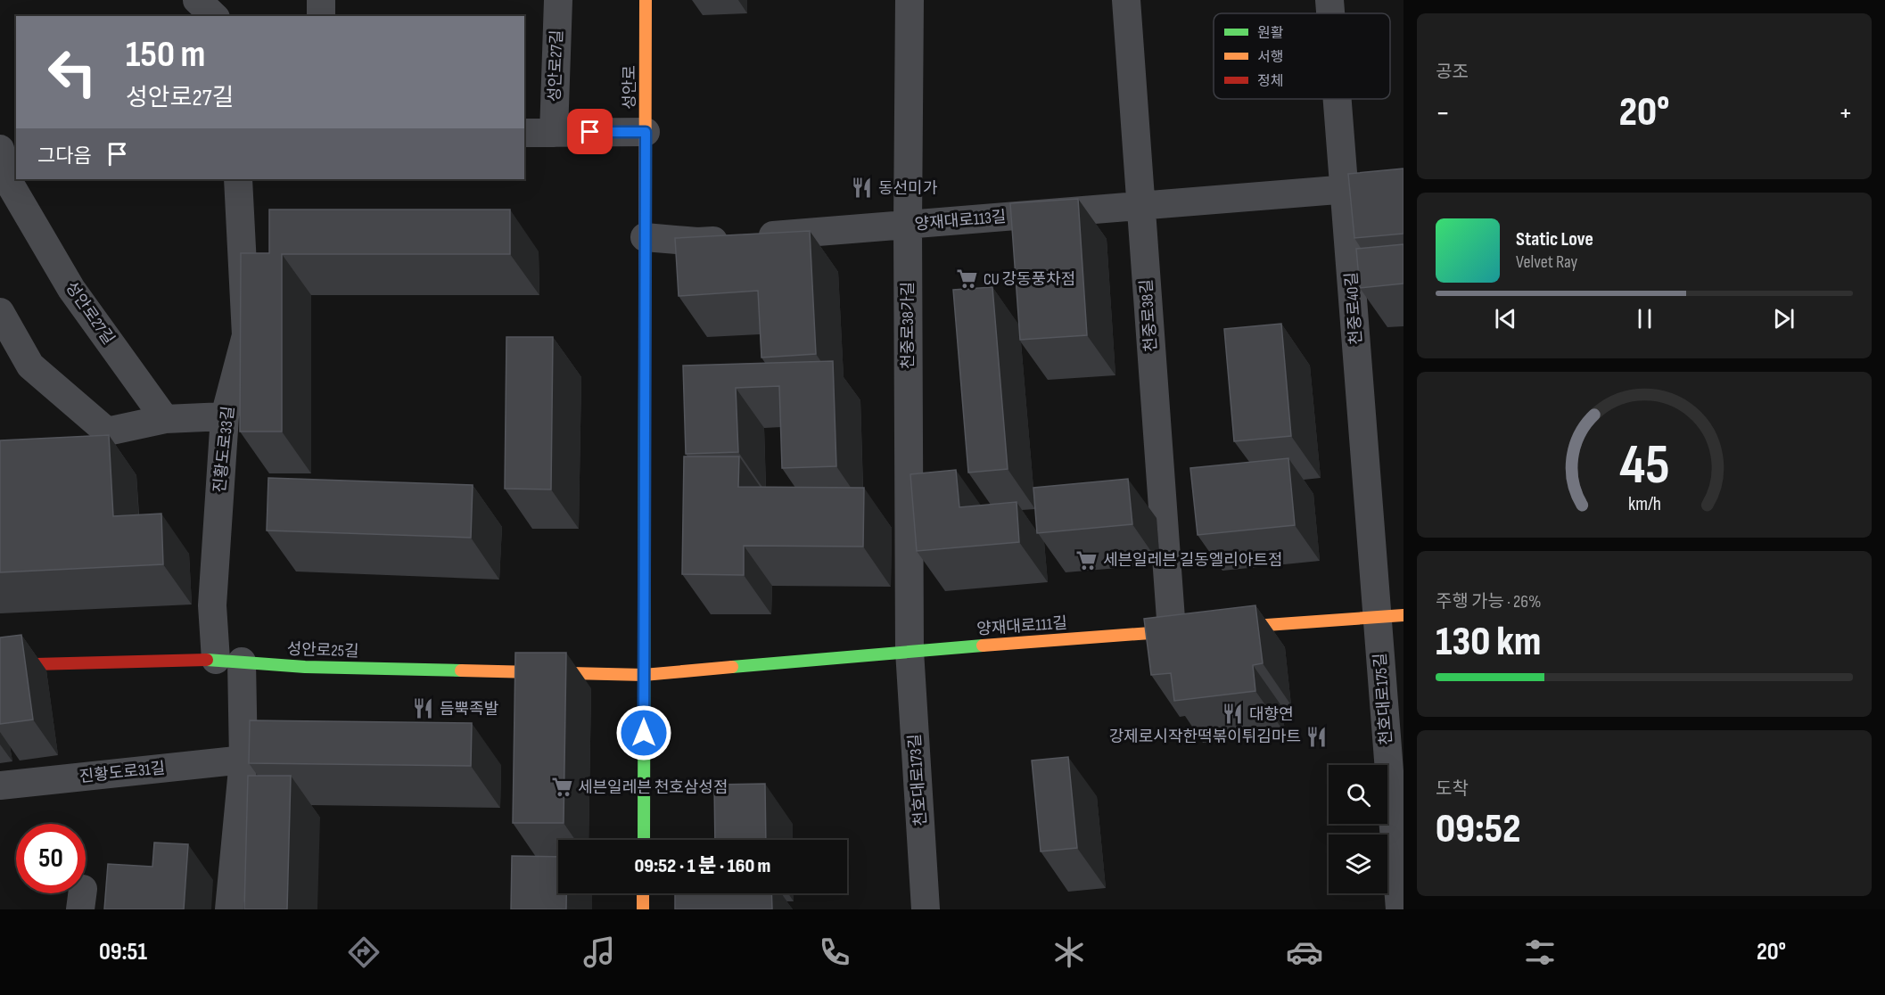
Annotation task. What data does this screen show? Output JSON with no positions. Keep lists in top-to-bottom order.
{
  "streets": {
    "street": [
      "성안로27길",
      "성안로",
      "양재대로113길",
      "천중로40길",
      "천중로38길",
      "천중로38가길",
      "진황도로33길",
      "양재대로111길",
      "성안로25길",
      "천호대로175길",
      "진황도로31길",
      "천호대로173길"
    ]
  },
  "crossings": [
    ["성안로", "양재대로113길"],
    ["성안로", "양재대로111길"],
    ["성안로", "성안로25길"],
    ["양재대로113길", "천중로40길"],
    ["양재대로113길", "천중로38길"],
    ["양재대로113길", "천중로38가길"],
    ["천중로40길", "양재대로111길"],
    ["천중로40길", "천호대로175길"],
    ["천중로38길", "양재대로111길"],
    ["천중로38가길", "양재대로111길"],
    ["천중로38가길", "천호대로173길"],
    ["진황도로33길", "성안로25길"],
    ["진황도로33길", "진황도로31길"],
    ["양재대로111길", "성안로25길"],
    ["양재대로111길", "천호대로175길"],
    ["양재대로111길", "천호대로173길"]
  ],
  "places": {
    "restaurant": [
      "동선미가",
      "듬뿍족발",
      "대향연",
      "강제로시작한떡볶이튀김마트"
    ],
    "supermarket": ["CU 강동풍차점", "세븐일레븐 길동엘리아트점", "세븐일레븐 천호삼성점"]
  },
  "legend": ["원활", "서행", "정체"],
  "page": {
    "tile": [
      "공조",
      ["주행 가능 · 26%", "130 km"],
      ["도착", "09:52"]
    ],
    "turn": ["150 m", "성안로27길"],
    "heat": ["−", "20°", "+"],
    "then": "그다음",
    "song": ["Static Love", "Velvet Ray"],
    "limit": "50",
    "trip": "09:52 · 1 분 · 160 m",
    "tabs": ["09:51", "20°"],
    "gauge": ["45", "km/h"]
  }
}
